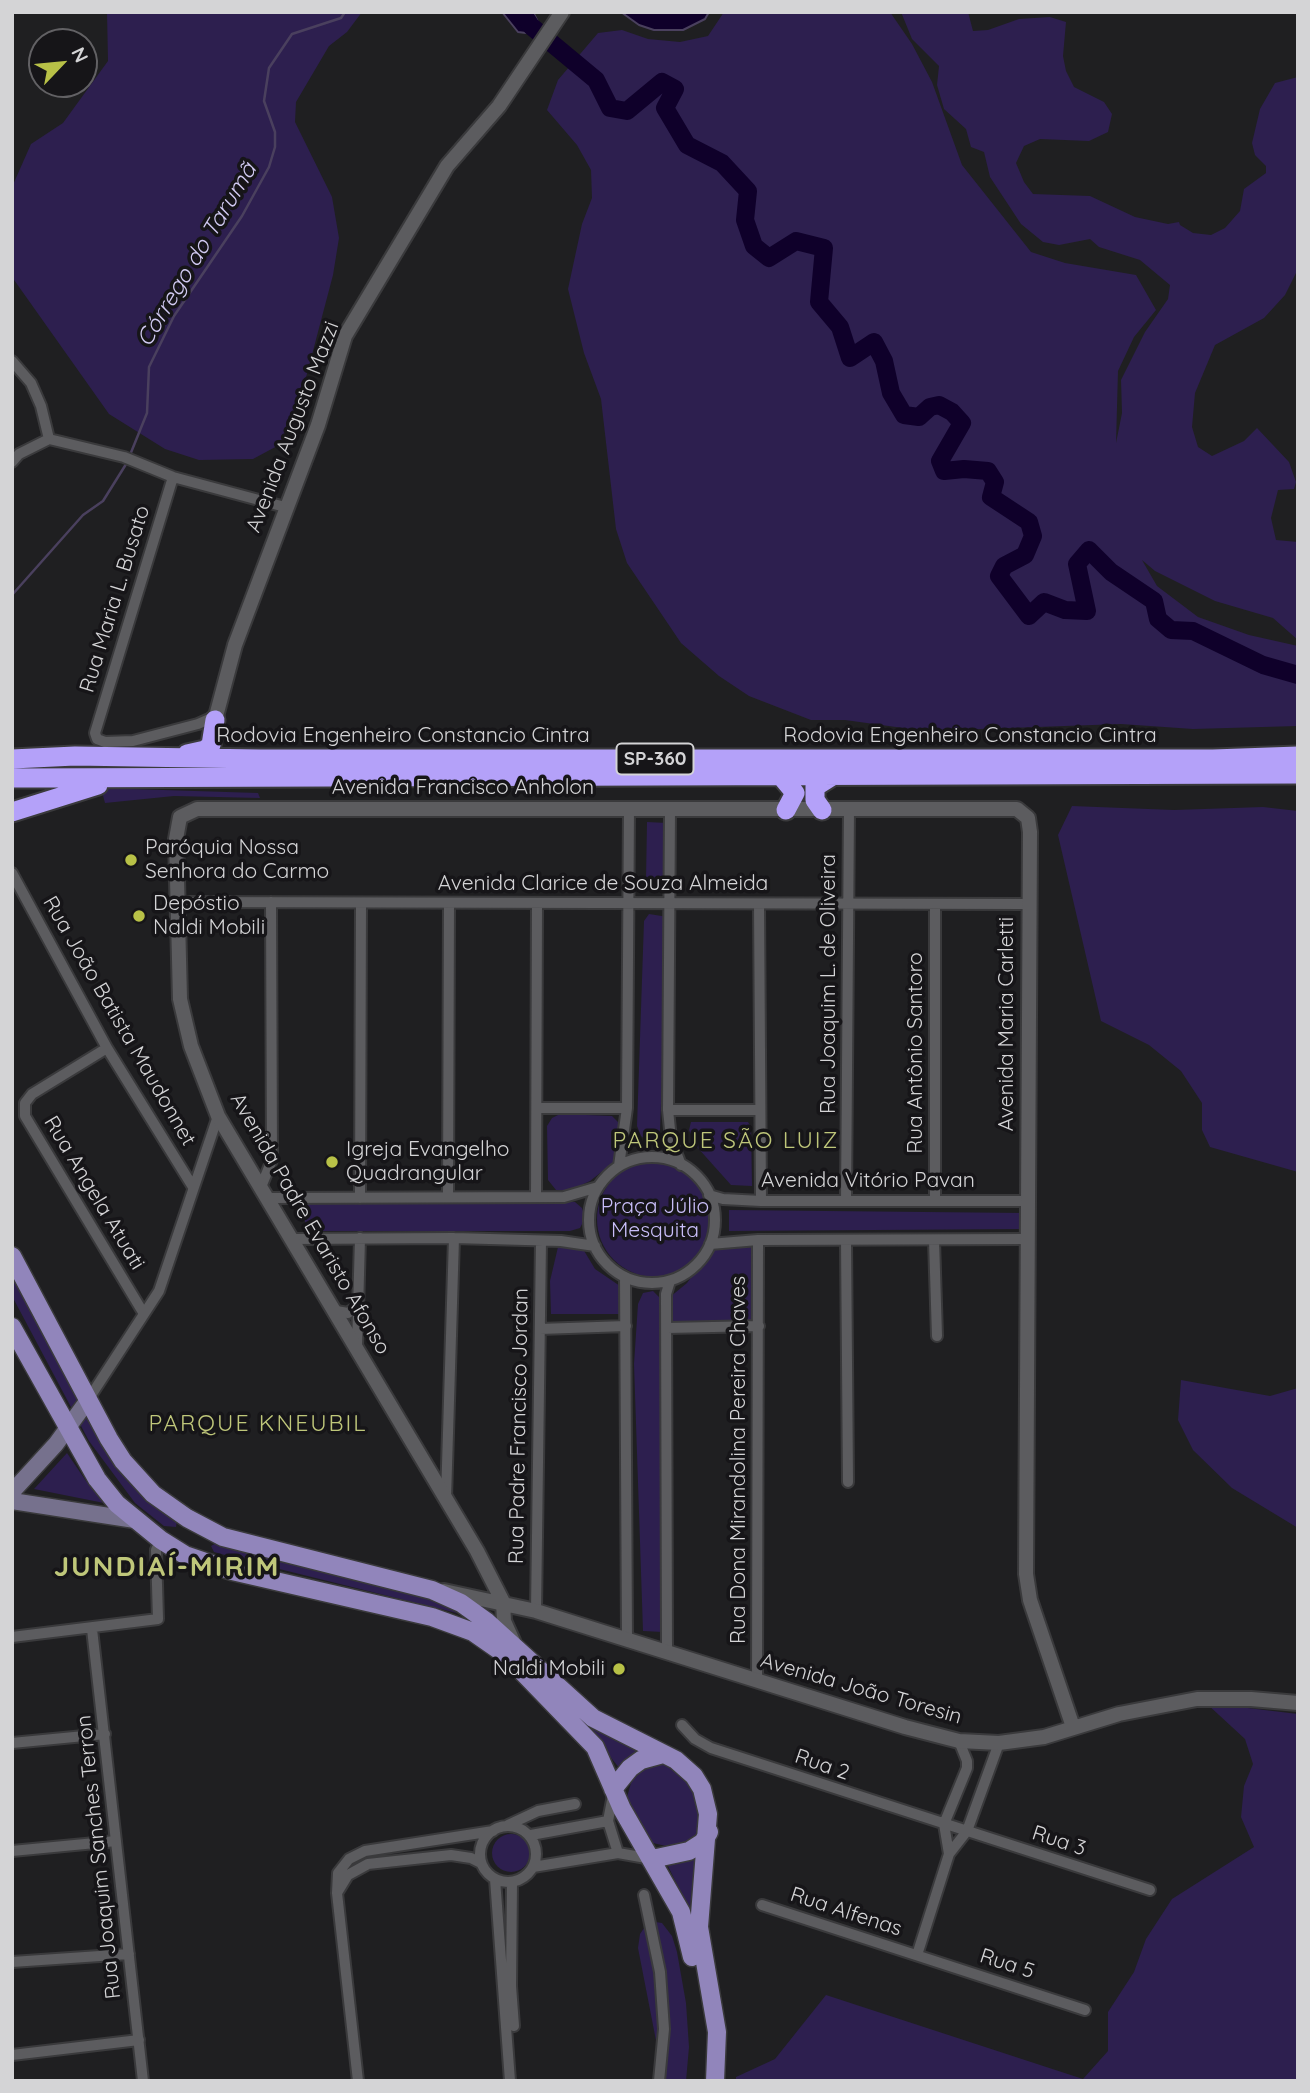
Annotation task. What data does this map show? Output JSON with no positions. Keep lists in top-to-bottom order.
{
  "streets": {
    "highway": ["Rodovia Engenheiro Constancio Cintra", "SP-360"],
    "street": [
      "Avenida Augusto Mazzi",
      "Rua Maria L. Busato",
      "Avenida Francisco Anholon",
      "Avenida Clarice de Souza Almeida",
      "Rua Joaquim L. de Oliveira",
      "Rua João Batista Maudonnet",
      "Avenida Maria Carletti",
      "Rua Antônio Santoro",
      "Avenida Vitório Pavan",
      "Rua Angela Atuati",
      "Avenida Padre Evaristo Afonso",
      "Rua Padre Francisco Jordan",
      "Rua Dona Mirandolina Pereira Chaves",
      "Avenida João Toresin",
      "Rua 2",
      "Rua 3",
      "Rua Joaquim Sanches Terron",
      "Rua Alfenas",
      "Rua 5"
    ]
  },
  "crossings": [
    ["Avenida Augusto Mazzi", "Rua Maria L. Busato"],
    ["Avenida Francisco Anholon", "Rua Joaquim L. de Oliveira"],
    ["Avenida Francisco Anholon", "Avenida Maria Carletti"],
    ["Avenida Francisco Anholon", "Avenida Padre Evaristo Afonso"],
    ["Avenida Clarice de Souza Almeida", "Rua Joaquim L. de Oliveira"],
    ["Avenida Clarice de Souza Almeida", "Avenida Maria Carletti"],
    ["Avenida Clarice de Souza Almeida", "Rua Antônio Santoro"],
    ["Avenida Clarice de Souza Almeida", "Avenida Padre Evaristo Afonso"],
    ["Rua Joaquim L. de Oliveira", "Avenida Vitório Pavan"],
    ["Rua João Batista Maudonnet", "Rua Angela Atuati"],
    ["Avenida Maria Carletti", "Avenida Vitório Pavan"],
    ["Avenida Maria Carletti", "Avenida João Toresin"],
    ["Rua Antônio Santoro", "Avenida Vitório Pavan"],
    ["Avenida Padre Evaristo Afonso", "Avenida João Toresin"],
    ["Rua Padre Francisco Jordan", "Avenida João Toresin"],
    ["Rua Dona Mirandolina Pereira Chaves", "Avenida João Toresin"],
    ["Rua 2", "Rua 3"],
    ["Rua Alfenas", "Rua 5"]
  ],
  "districts": ["PARQUE SÃO LUIZ", "PARQUE KNEUBIL", "JUNDIAÍ-MIRIM"],
  "water": ["Córrego do Tarumã"],
  "parks": ["Praça Júlio Mesquita"],
  "places": [
    "Paróquia Nossa Senhora do Carmo",
    "Depóstio Naldi Mobili",
    "Igreja Evangelho Quadrangular",
    "Naldi Mobili"
  ],
  "north": "top right"
}
